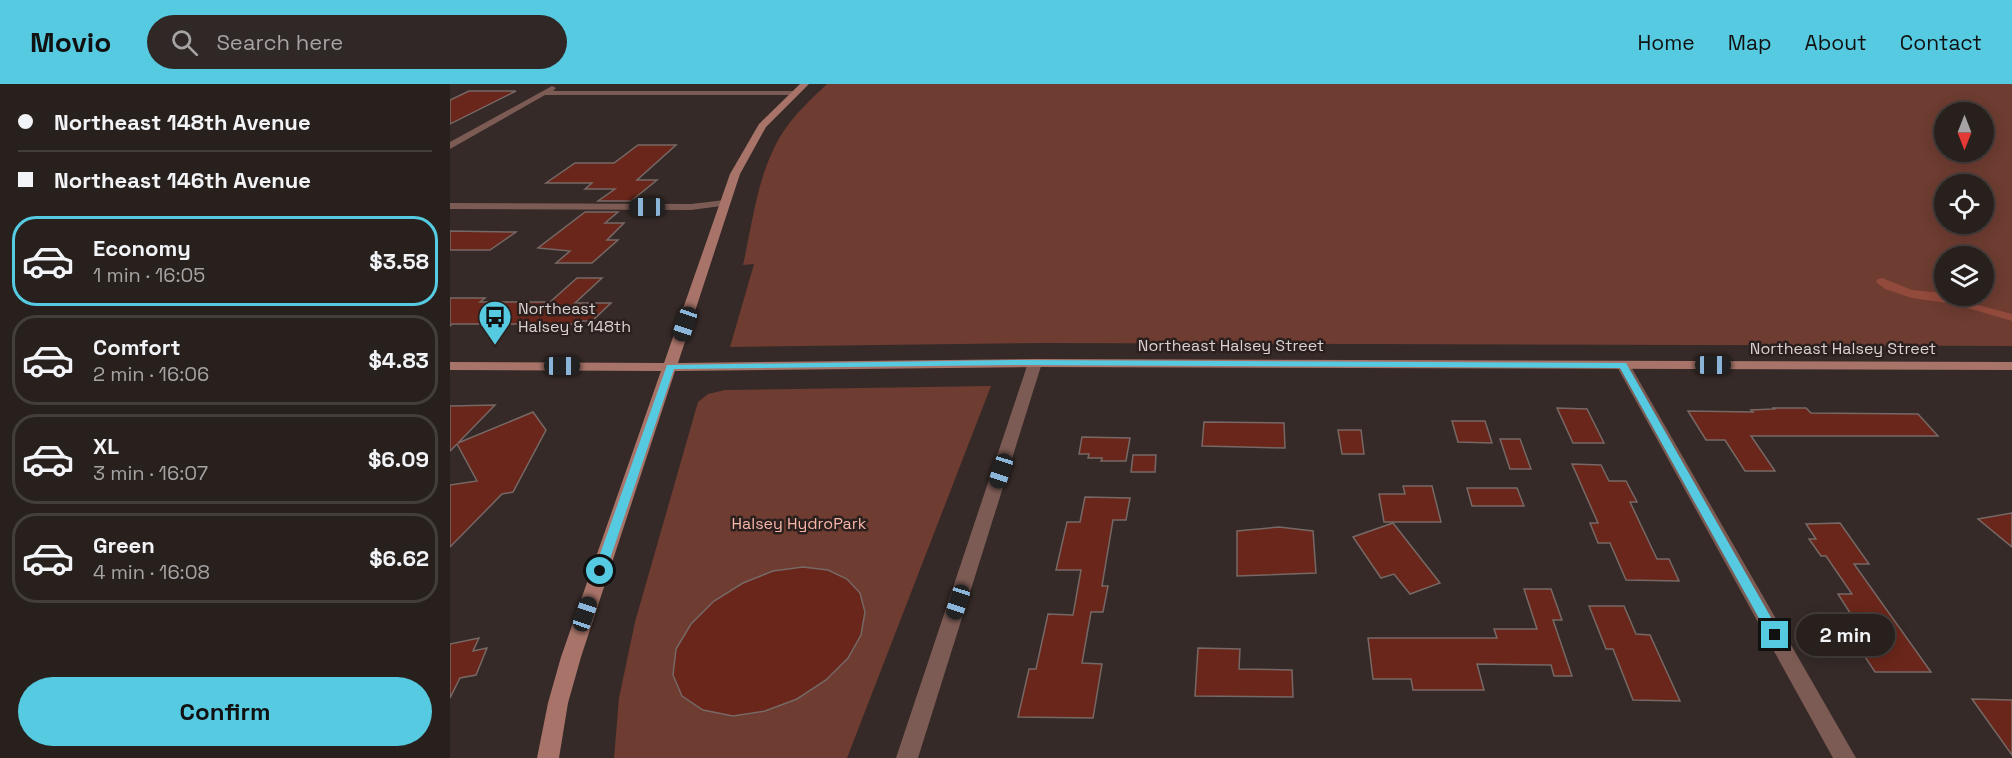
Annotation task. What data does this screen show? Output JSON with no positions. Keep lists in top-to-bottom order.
{
  "streets": {
    "main road": ["Northeast Halsey Street"]
  },
  "parks": ["Halsey HydroPark"],
  "places": {
    "bus stop": ["Northeast Halsey & 148th"]
  },
  "north": "bottom",
  "page": {
    "header": "Movio",
    "search": "Search here",
    "nav": [
      "Home",
      "Map",
      "About",
      "Contact"
    ],
    "banner": ["Northeast 148th Avenue", "Northeast 146th Avenue"],
    "list": [
      {
        "name": "Economy",
        "note": "1 min · 16:05",
        "value": "$3.58"
      },
      {
        "name": "Comfort",
        "note": "2 min · 16:06",
        "value": "$4.83"
      },
      {
        "name": "XL",
        "note": "3 min · 16:07",
        "value": "$6.09"
      },
      {
        "name": "Green",
        "note": "4 min · 16:08",
        "value": "$6.62"
      }
    ],
    "bubble": "2 min",
    "buttons": "Confirm"
  }
}
